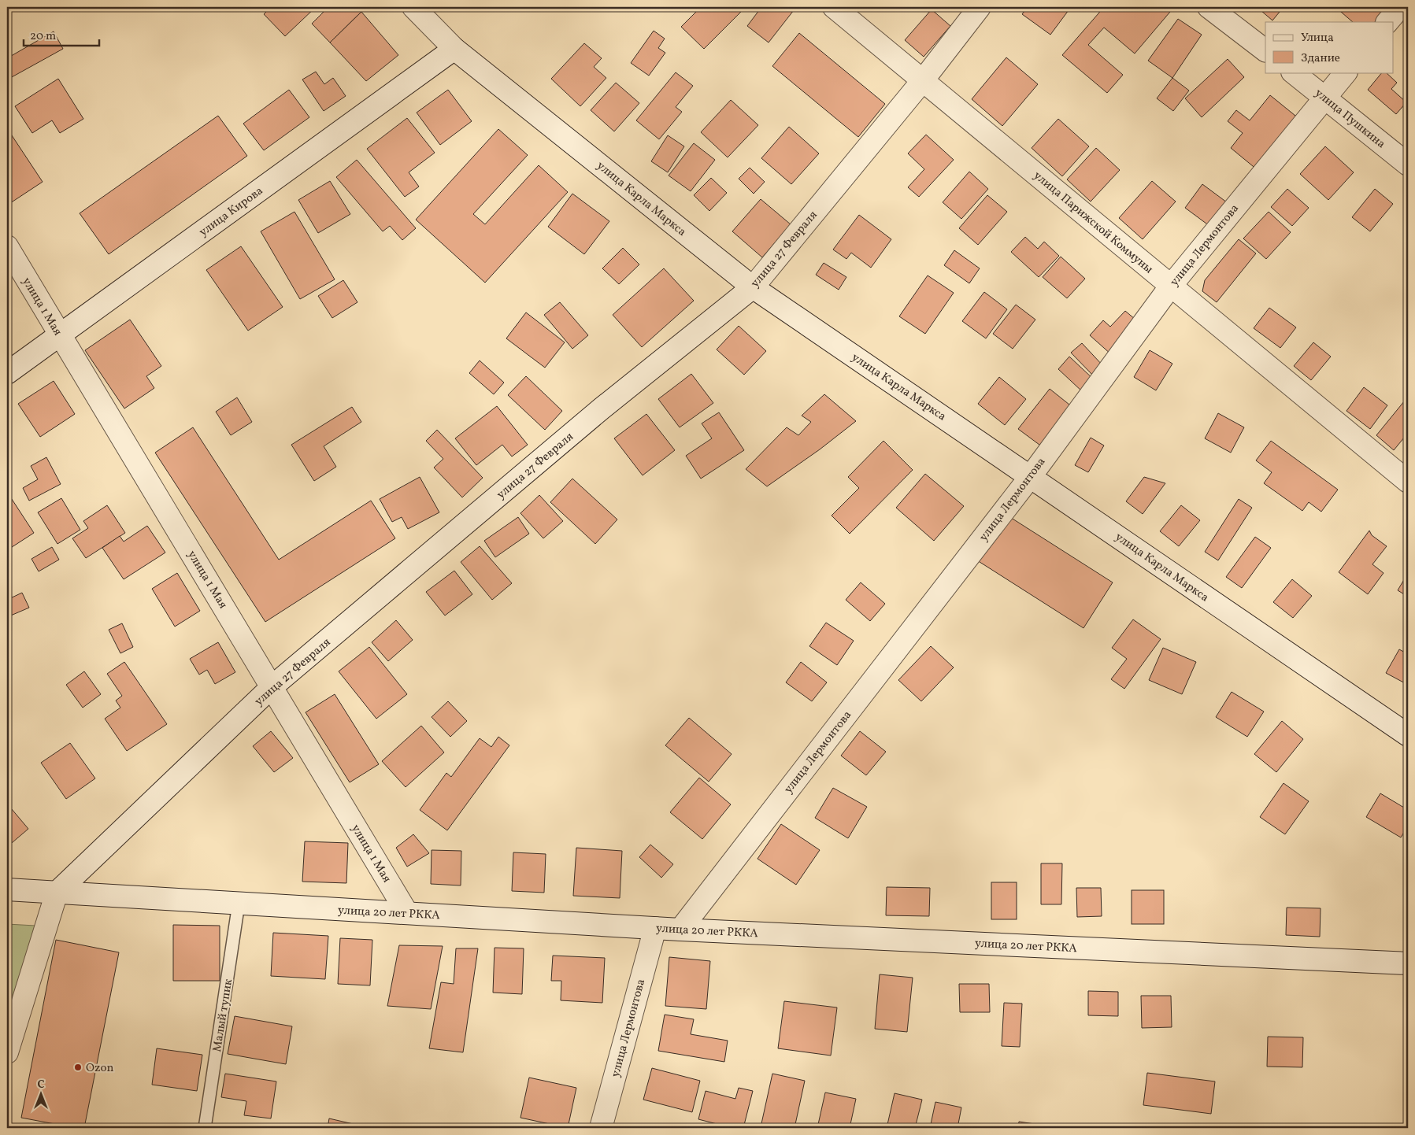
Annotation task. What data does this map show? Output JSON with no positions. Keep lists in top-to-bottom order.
{
  "streets": {
    "street": [
      "улица Пушкина",
      "улица Карла Маркса",
      "улица Кирова",
      "улица Парижской Коммуны",
      "улица Лермонтова",
      "улица 27 Февраля",
      "улица 1 Мая",
      "улица 20 лет РККА"
    ],
    "lane": ["Малый тупик"]
  },
  "crossings": [
    ["улица Пушкина", "улица Лермонтова"],
    ["улица Карла Маркса", "улица Кирова"],
    ["улица Карла Маркса", "улица Лермонтова"],
    ["улица Карла Маркса", "улица 27 Февраля"],
    ["улица Кирова", "улица 1 Мая"],
    ["улица Парижской Коммуны", "улица Лермонтова"],
    ["улица Парижской Коммуны", "улица 27 Февраля"],
    ["улица Лермонтова", "улица 20 лет РККА"],
    ["улица 27 Февраля", "улица 1 Мая"],
    ["улица 27 Февраля", "улица 20 лет РККА"],
    ["улица 1 Мая", "улица 20 лет РККА"],
    ["улица 20 лет РККА", "Малый тупик"]
  ],
  "places": ["Ozon"],
  "legend": ["Улица", "Здание"],
  "scale_bar": "20 m",
  "north": "top"
}
